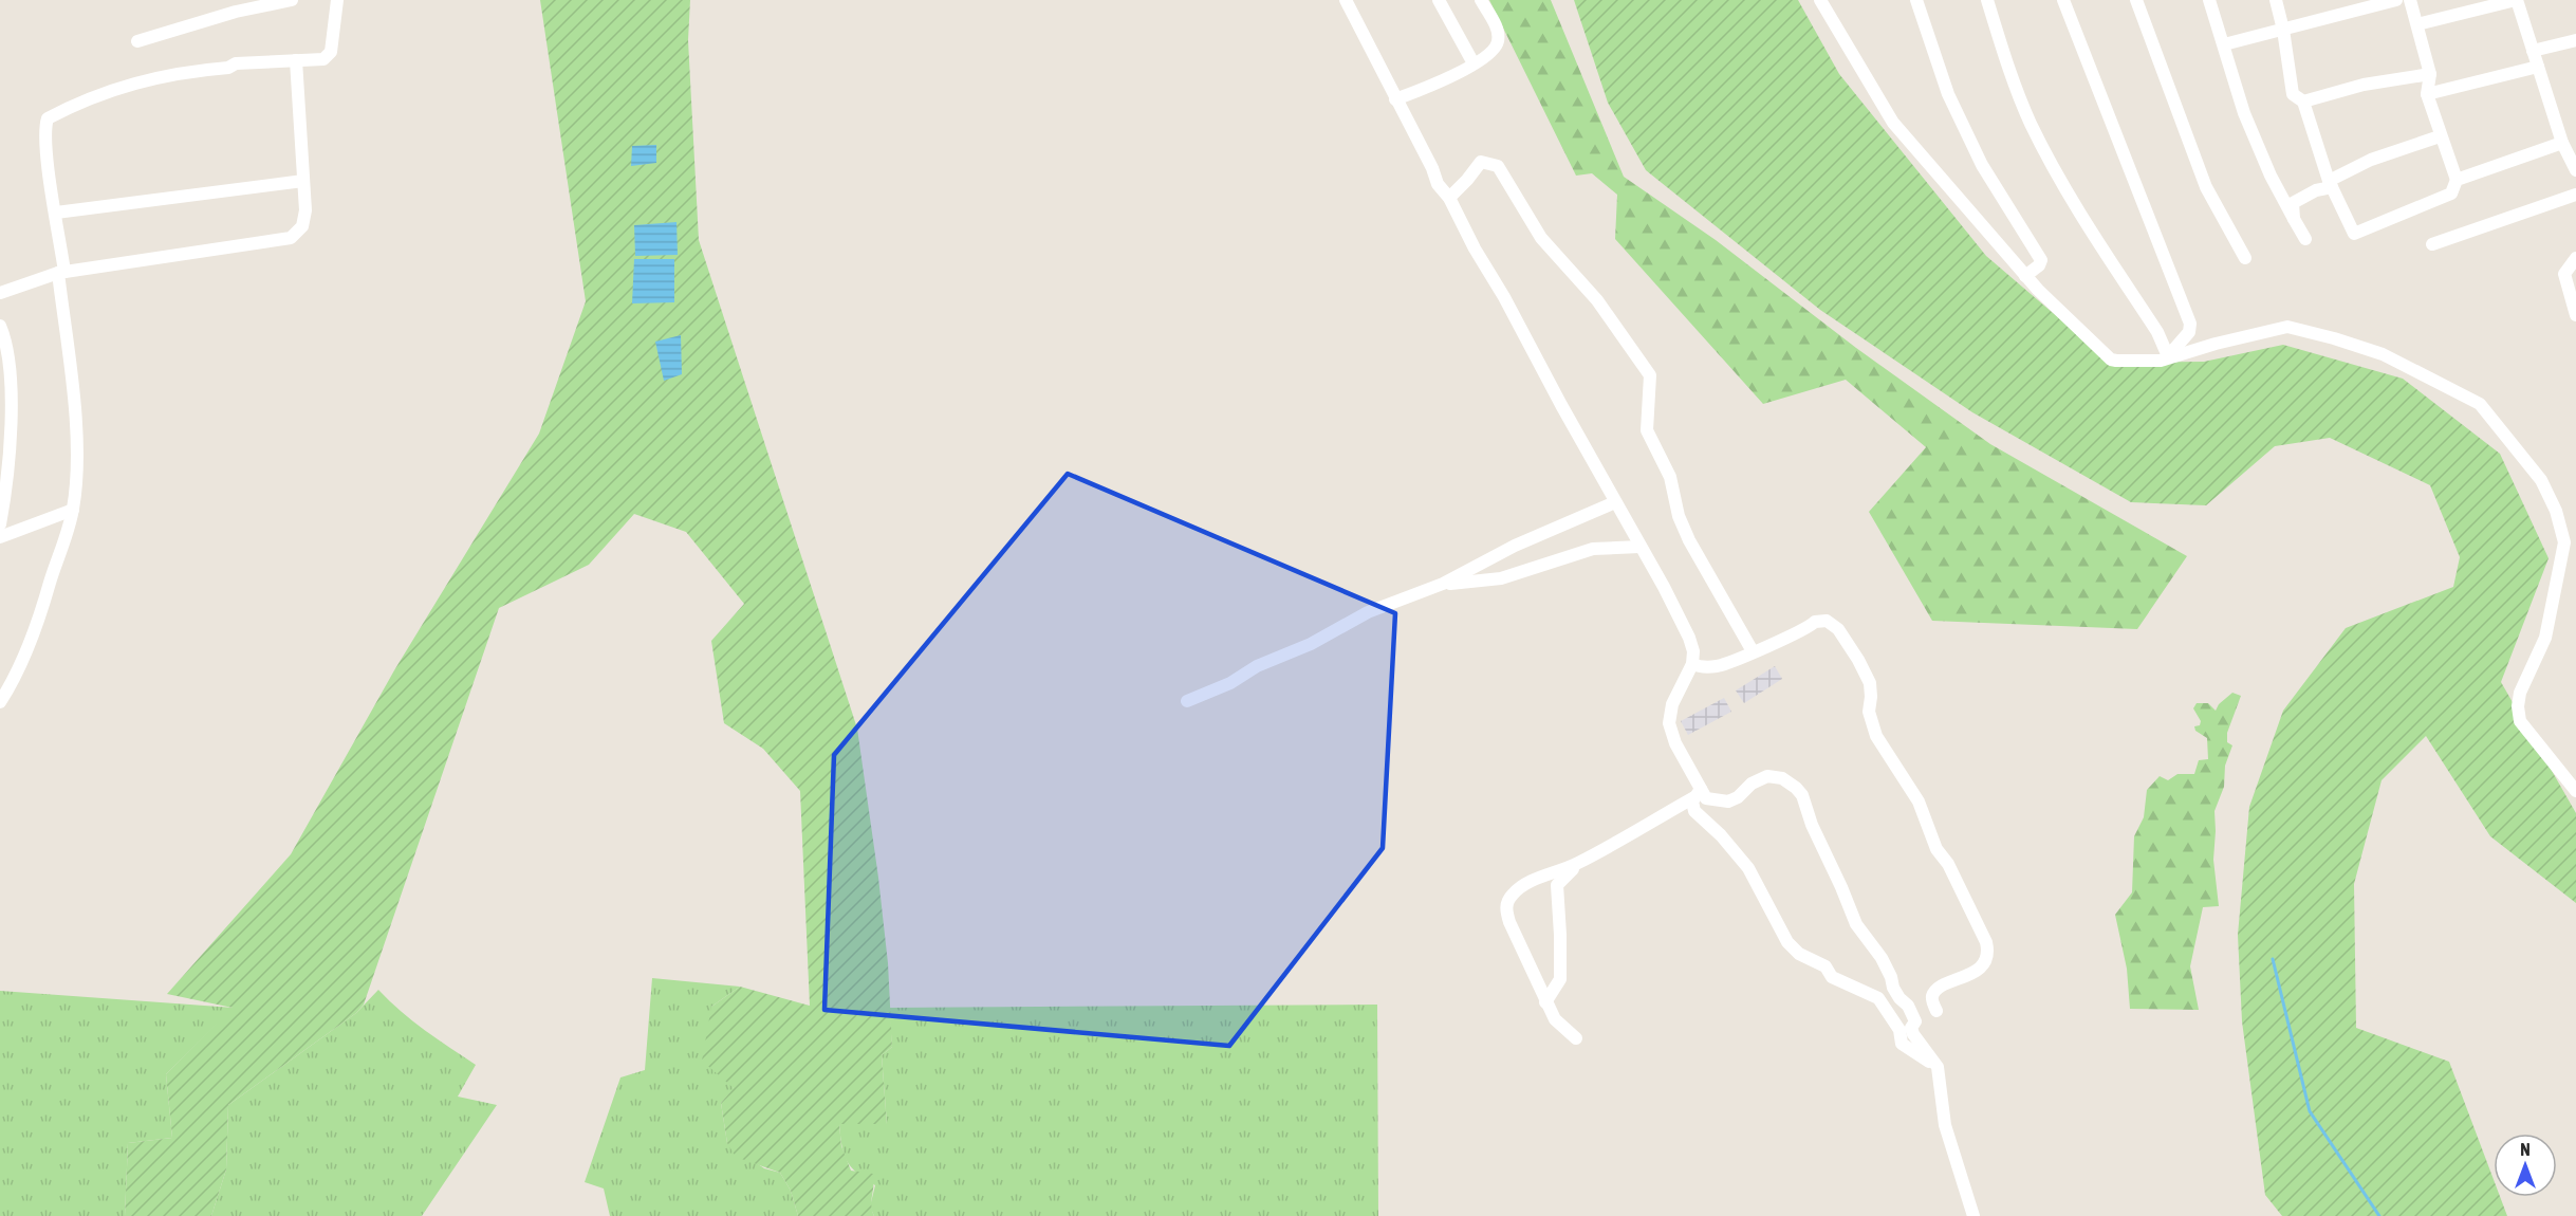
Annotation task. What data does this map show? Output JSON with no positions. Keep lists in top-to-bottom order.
{
  "north": "top"
}
